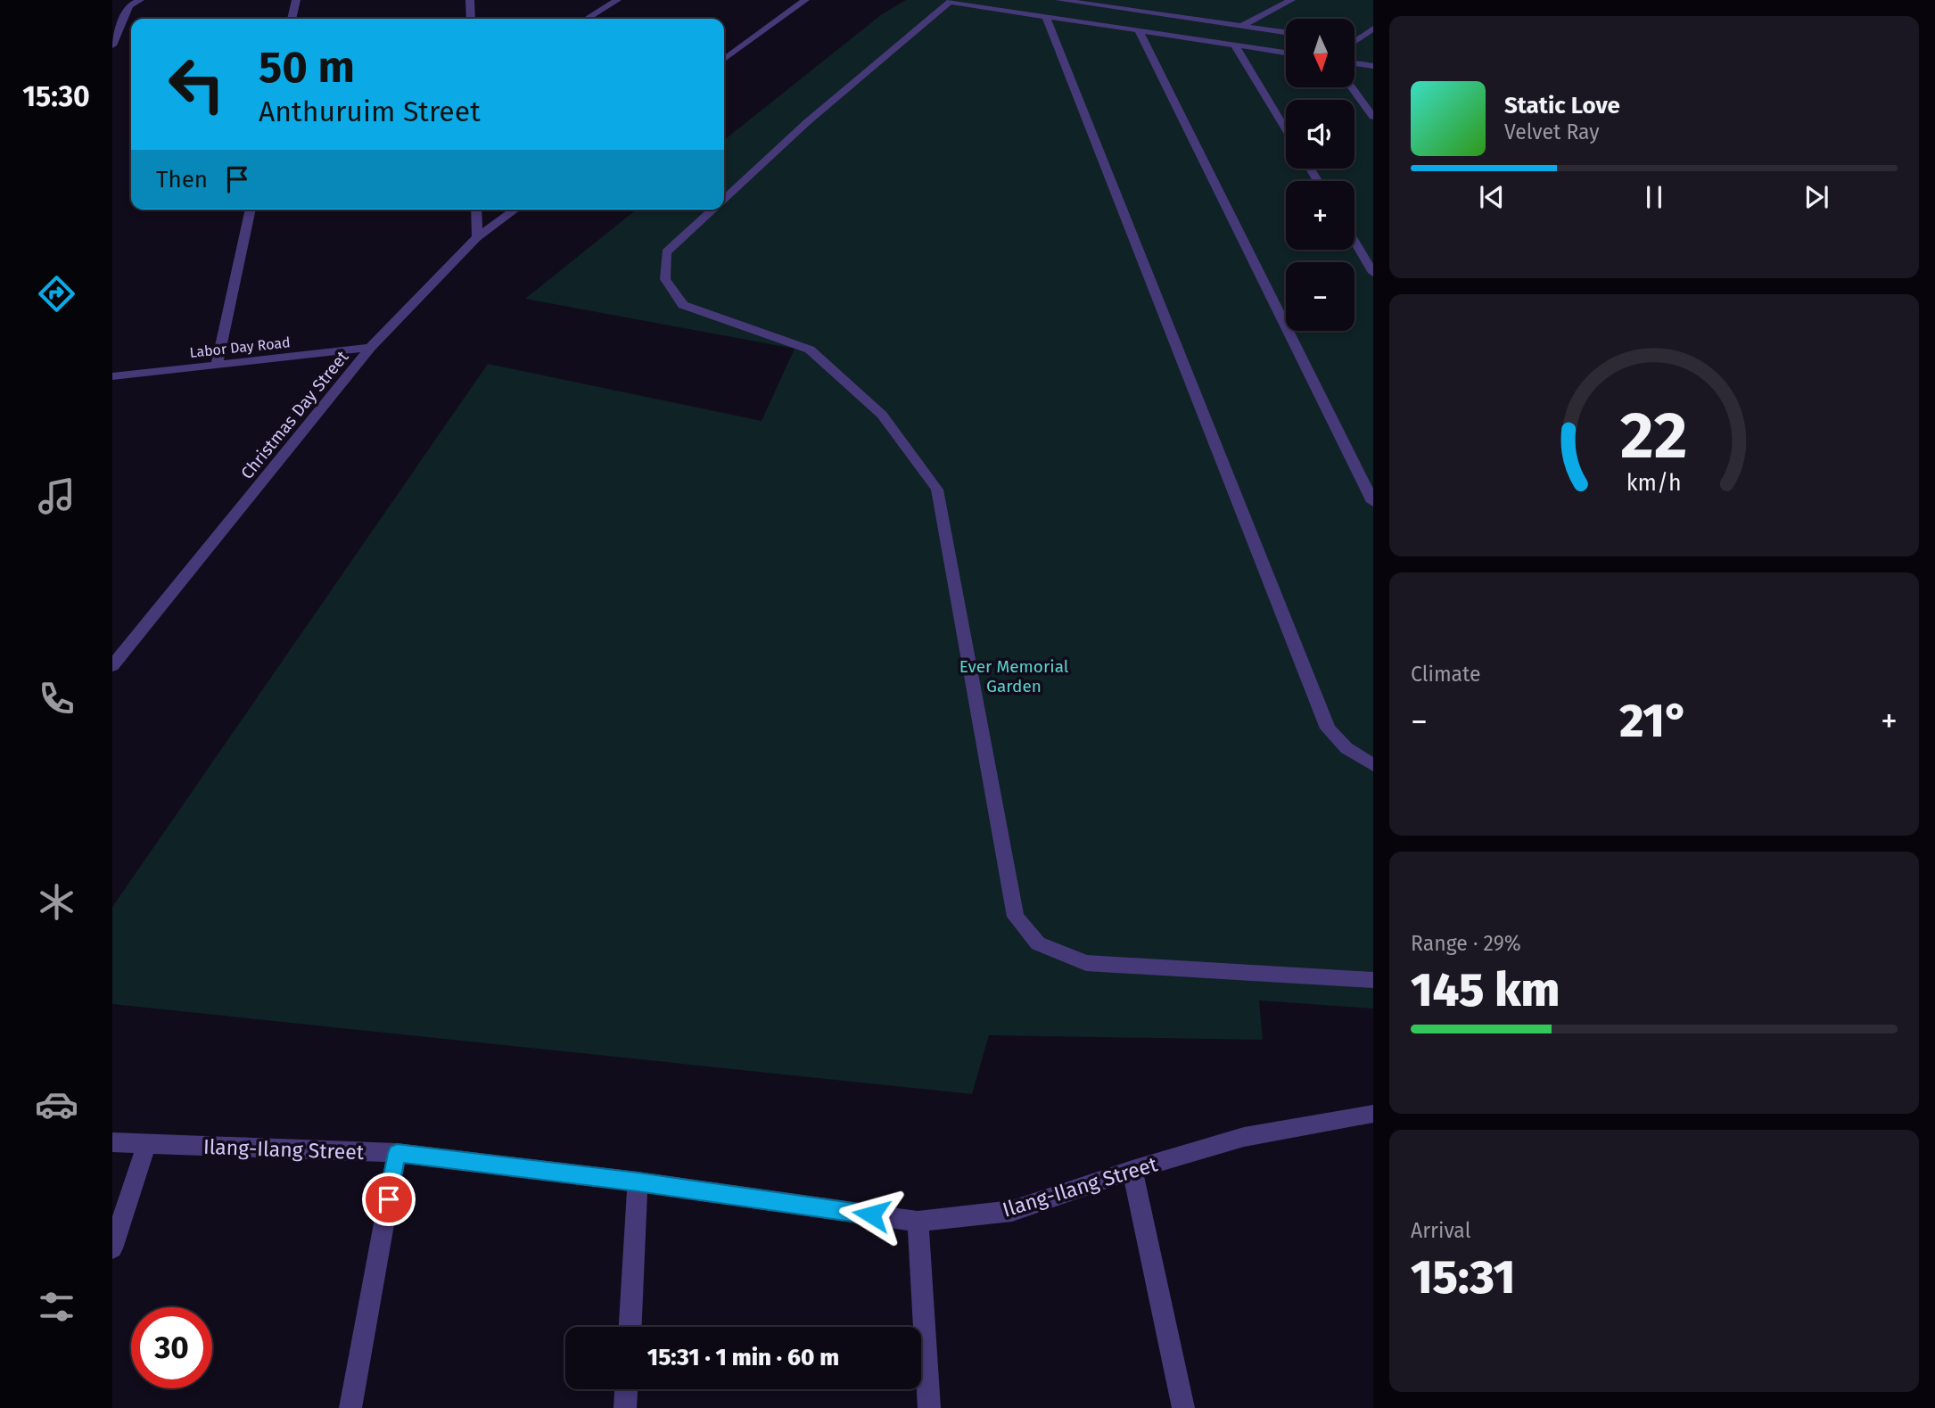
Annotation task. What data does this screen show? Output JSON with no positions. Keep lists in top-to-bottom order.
{
  "streets": {
    "street": ["Labor Day Road", "Christmas Day Street", "Ilang-Ilang Street"]
  },
  "crossings": [
    ["Labor Day Road", "Christmas Day Street"]
  ],
  "parks": ["Ever Memorial Garden"],
  "north": "bottom",
  "page": {
    "tabs": "15:30",
    "map_buttons": ["+", "−"],
    "turn": ["50 m", "Anthuruim Street"],
    "song": ["Static Love", "Velvet Ray"],
    "then": "Then",
    "tile": [
      "Climate",
      ["Range · 29%", "145 km"],
      ["Arrival", "15:31"]
    ],
    "heat": ["−", "21°", "+"],
    "limit": "30",
    "trip": "15:31 · 1 min · 60 m",
    "gauge": ["22", "km/h"]
  }
}
